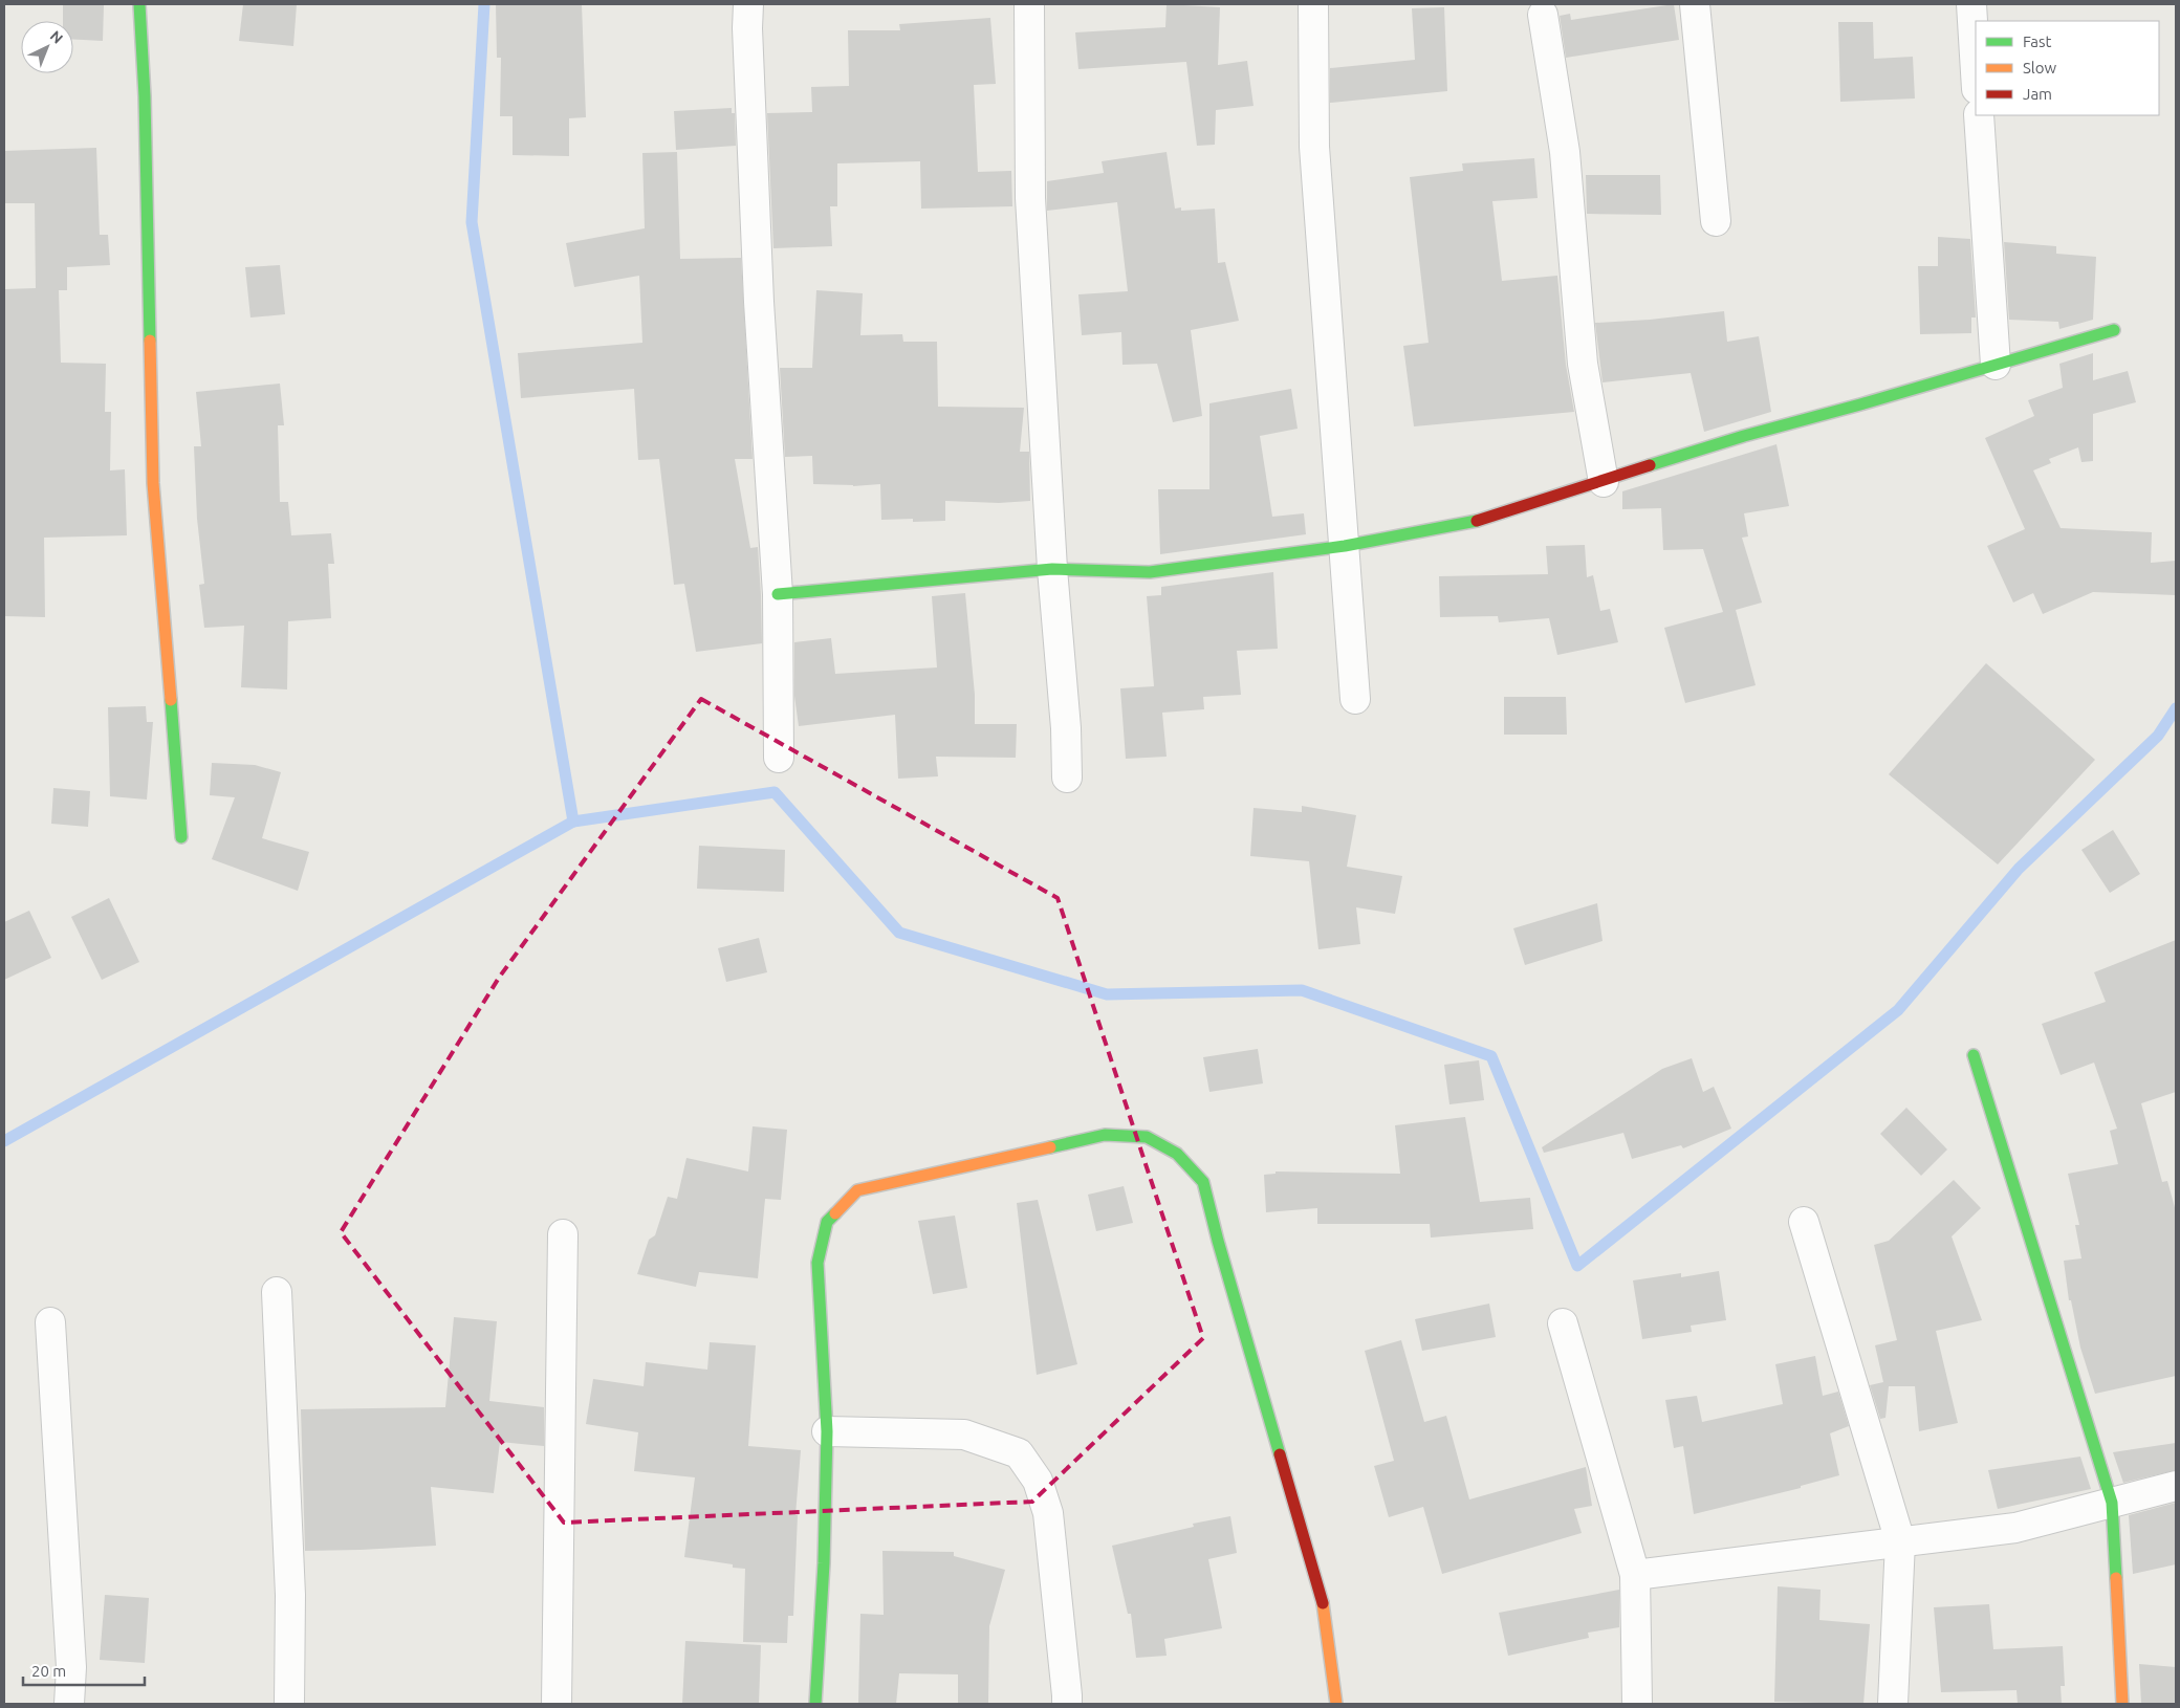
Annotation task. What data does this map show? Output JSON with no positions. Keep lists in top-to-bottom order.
{
  "legend": ["Fast", "Slow", "Jam"],
  "scale_bar": "20 m",
  "north": "top right"
}
